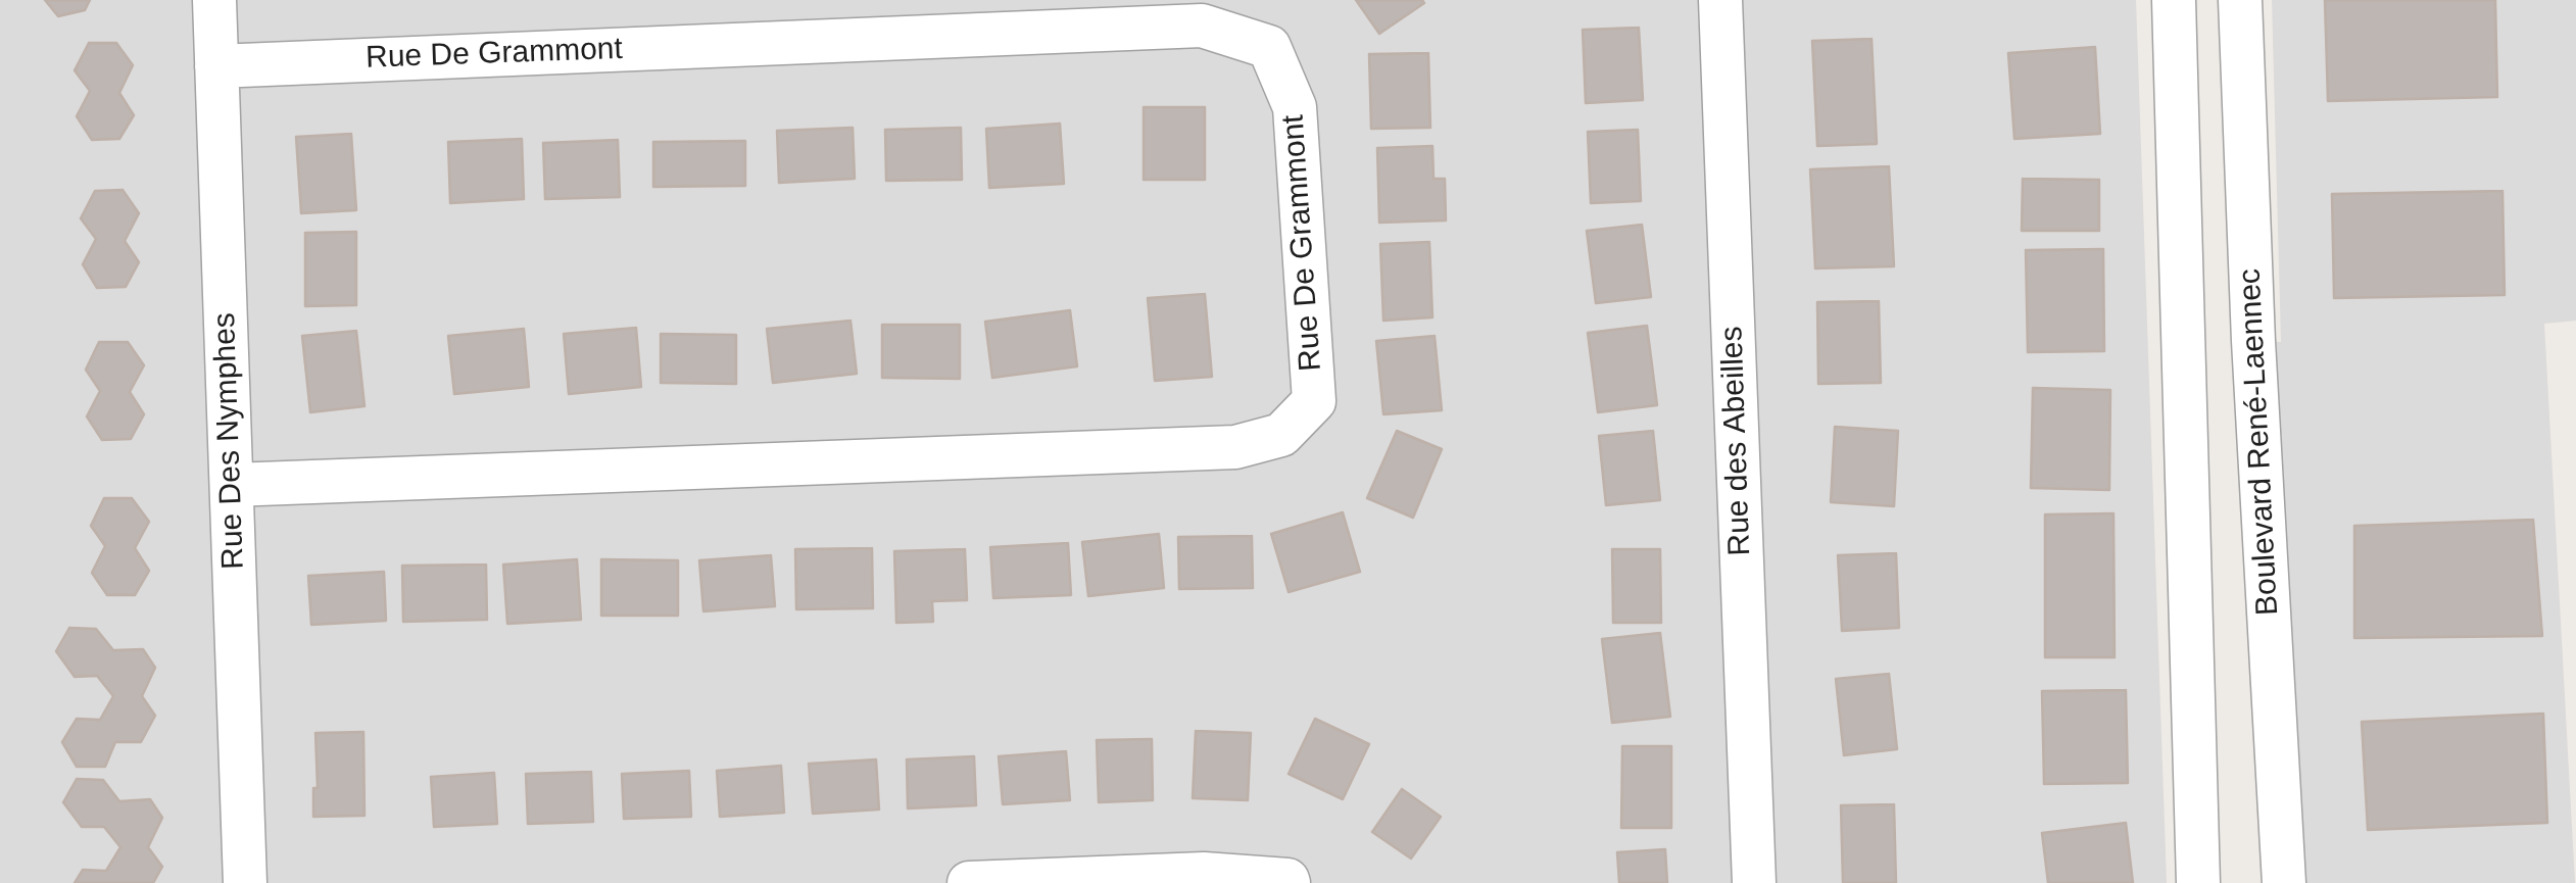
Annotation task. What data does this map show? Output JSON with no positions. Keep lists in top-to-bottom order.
{
  "streets": {
    "street": [
      "Rue De Grammont",
      "Rue Des Nymphes",
      "Rue des Abeilles",
      "Boulevard René-Laennec"
    ]
  },
  "crossings": [
    ["Rue De Grammont", "Rue Des Nymphes"]
  ]
}
